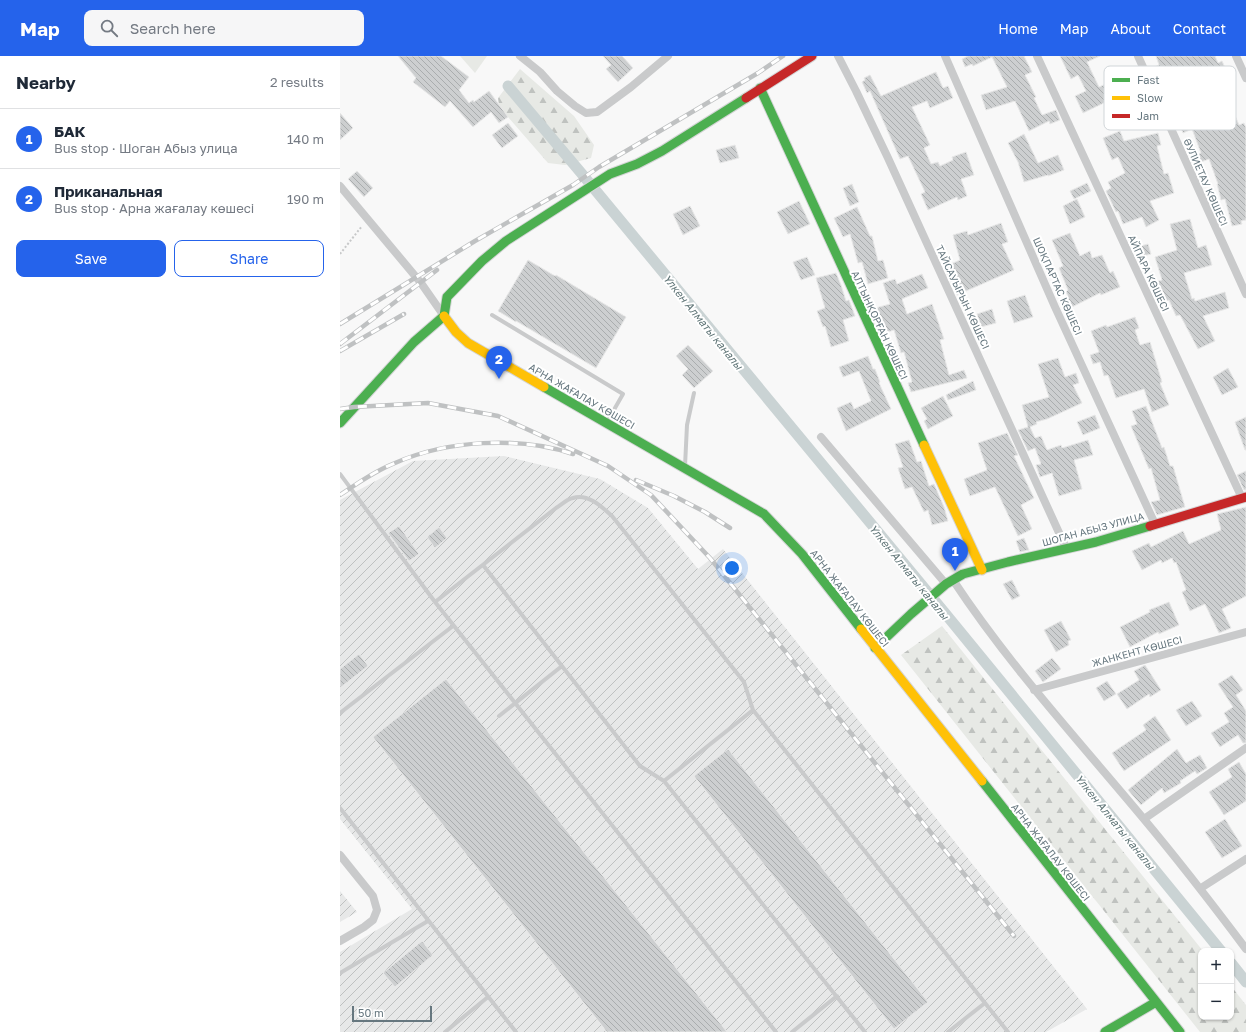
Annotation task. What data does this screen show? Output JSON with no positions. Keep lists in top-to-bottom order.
{
  "streets": {
    "street": [
      "ӘУЛИЕТАУ КӨШЕСІ",
      "АЙПАРА КӨШЕСІ",
      "ШОҚПАРТАС КӨШЕСІ",
      "ТАЙСАУЫРЫН КӨШЕСІ",
      "АЛТЫНҚОРҒАН КӨШЕСІ",
      "АРНА ЖАҒАЛАУ КӨШЕСІ",
      "ШОГАН АБЫЗ УЛИЦА",
      "ЖАНКЕНТ КӨШЕСІ"
    ]
  },
  "crossings": [
    ["АЙПАРА КӨШЕСІ", "ШОГАН АБЫЗ УЛИЦА"],
    ["ШОҚПАРТАС КӨШЕСІ", "ШОГАН АБЫЗ УЛИЦА"],
    ["ТАЙСАУЫРЫН КӨШЕСІ", "ШОГАН АБЫЗ УЛИЦА"],
    ["АЛТЫНҚОРҒАН КӨШЕСІ", "ШОГАН АБЫЗ УЛИЦА"],
    ["АРНА ЖАҒАЛАУ КӨШЕСІ", "ШОГАН АБЫЗ УЛИЦА"]
  ],
  "water": ["Үлкен Алматы каналы"],
  "legend": ["Fast", "Slow", "Jam"],
  "scale_bar": "50 m",
  "page": {
    "header": "Map",
    "search": "Search here",
    "nav": [
      "Home",
      "Map",
      "About",
      "Contact"
    ],
    "heading": ["Nearby", "2 results"],
    "list": [
      {
        "mark": "1",
        "name": "БАК",
        "note": "Bus stop · Шоган Абыз улица",
        "value": "140 m"
      },
      {
        "mark": "2",
        "name": "Приканальная",
        "note": "Bus stop · Арна жағалау көшесі",
        "value": "190 m"
      }
    ],
    "buttons": ["Save", "Share"],
    "pins": ["2", "1"],
    "map_buttons": ["+", "−"],
    "scale": "50 m"
  }
}
